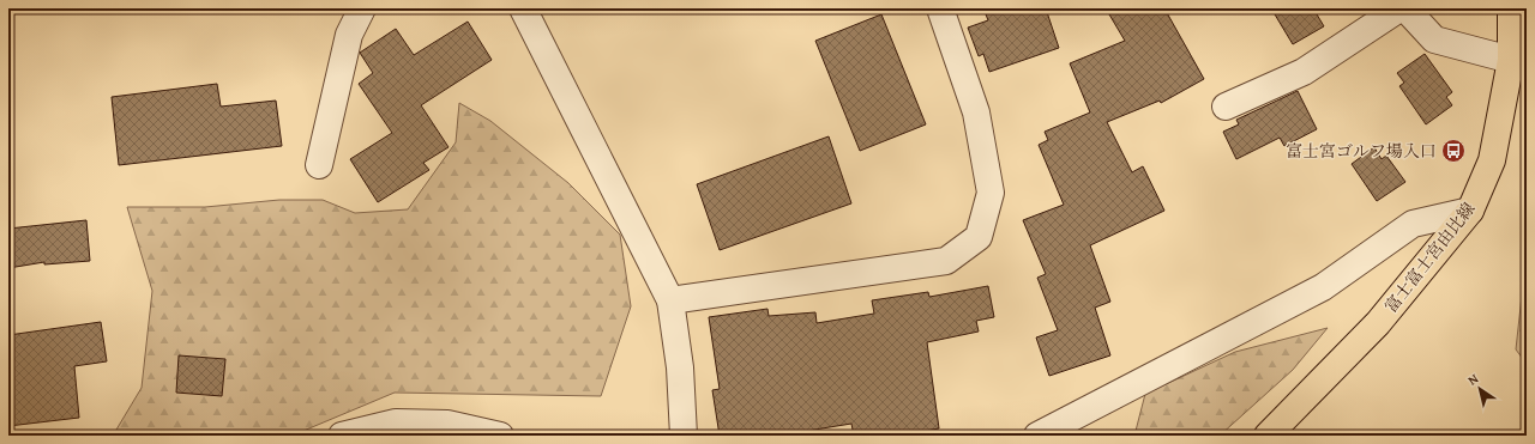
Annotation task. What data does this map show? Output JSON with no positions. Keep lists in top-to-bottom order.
{
  "streets": {
    "main road": ["富士富士宮由比線"]
  },
  "places": {
    "bus stop": ["富士宮ゴルフ場入口"]
  },
  "north": "top left"
}
